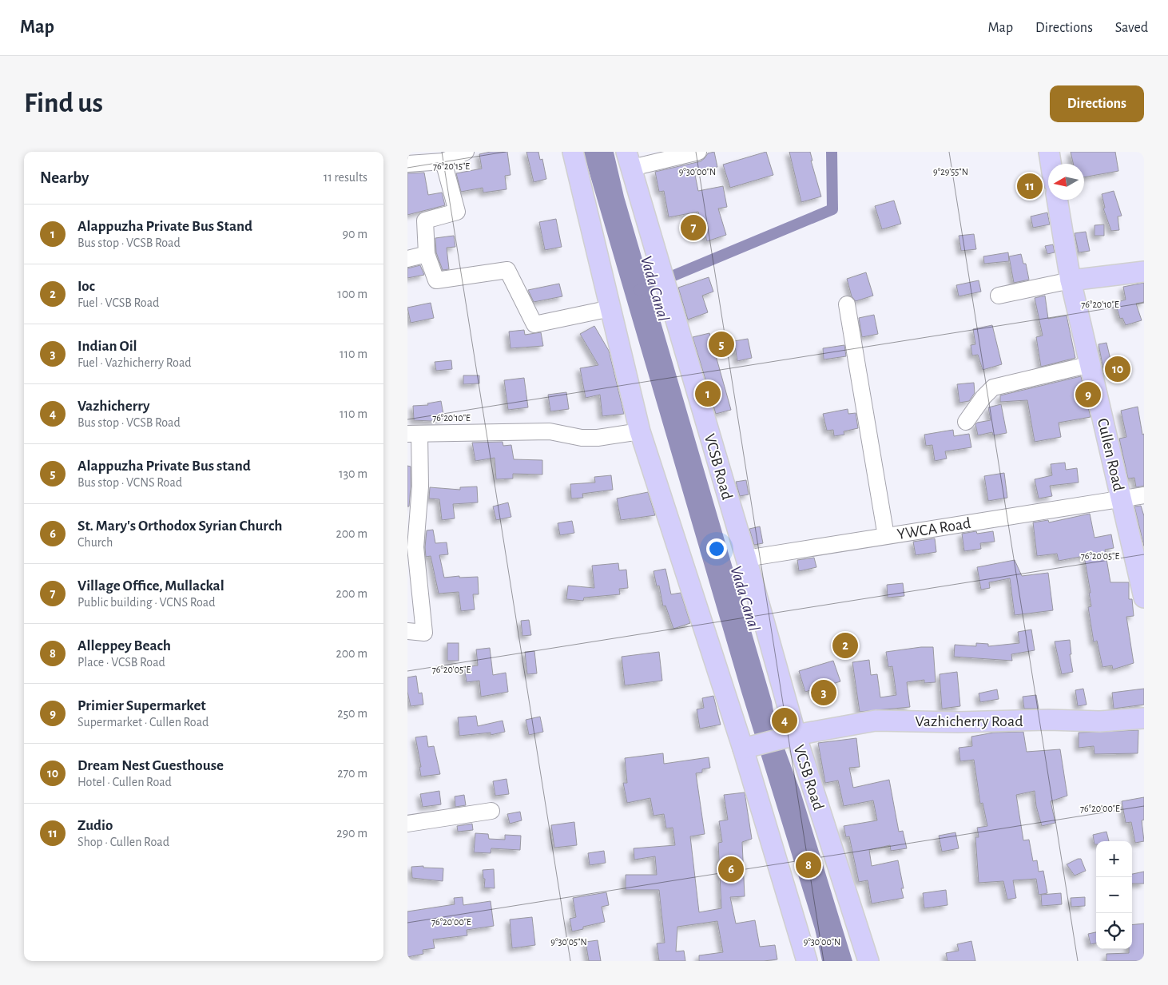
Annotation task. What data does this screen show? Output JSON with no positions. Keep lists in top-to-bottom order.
{
  "streets": {
    "main road": ["Cullen Road", "VCSB Road", "Vazhicherry Road"],
    "street": ["YWCA Road"]
  },
  "crossings": [
    ["Cullen Road", "YWCA Road"],
    ["VCSB Road", "YWCA Road"],
    ["VCSB Road", "Vazhicherry Road"]
  ],
  "water": ["Vada Canal"],
  "north": "left",
  "page": {
    "header": "Map",
    "nav": ["Map", "Directions", "Saved"],
    "buttons": "Directions",
    "title": "Find us",
    "heading": ["Nearby", "11 results"],
    "pins": [
      "11",
      "7",
      "5",
      "10",
      "1",
      "9",
      "2",
      "3",
      "4",
      "8",
      "6"
    ],
    "list": [
      {
        "mark": "1",
        "name": "Alappuzha Private Bus Stand",
        "note": "Bus stop · VCSB Road",
        "value": "90 m"
      },
      {
        "mark": "2",
        "name": "Ioc",
        "note": "Fuel · VCSB Road",
        "value": "100 m"
      },
      {
        "mark": "3",
        "name": "Indian Oil",
        "note": "Fuel · Vazhicherry Road",
        "value": "110 m"
      },
      {
        "mark": "4",
        "name": "Vazhicherry",
        "note": "Bus stop · VCSB Road",
        "value": "110 m"
      },
      {
        "mark": "5",
        "name": "Alappuzha Private Bus stand",
        "note": "Bus stop · VCNS Road",
        "value": "130 m"
      },
      {
        "mark": "6",
        "name": "St. Mary's Orthodox Syrian Church",
        "note": "Church",
        "value": "200 m"
      },
      {
        "mark": "7",
        "name": "Village Office, Mullackal",
        "note": "Public building · VCNS Road",
        "value": "200 m"
      },
      {
        "mark": "8",
        "name": "Alleppey Beach",
        "note": "Place · VCSB Road",
        "value": "200 m"
      },
      {
        "mark": "9",
        "name": "Primier Supermarket",
        "note": "Supermarket · Cullen Road",
        "value": "250 m"
      },
      {
        "mark": "10",
        "name": "Dream Nest Guesthouse",
        "note": "Hotel · Cullen Road",
        "value": "270 m"
      },
      {
        "mark": "11",
        "name": "Zudio",
        "note": "Shop · Cullen Road",
        "value": "290 m"
      }
    ],
    "map_buttons": ["+", "−"]
  },
  "coordinates": [
    "76°20'15\"E",
    "9°30'00\"N",
    "9°29'55\"N",
    "76°20'10\"E",
    "76°20'05\"E",
    "76°20'00\"E",
    "9°30'05\"N"
  ]
}
